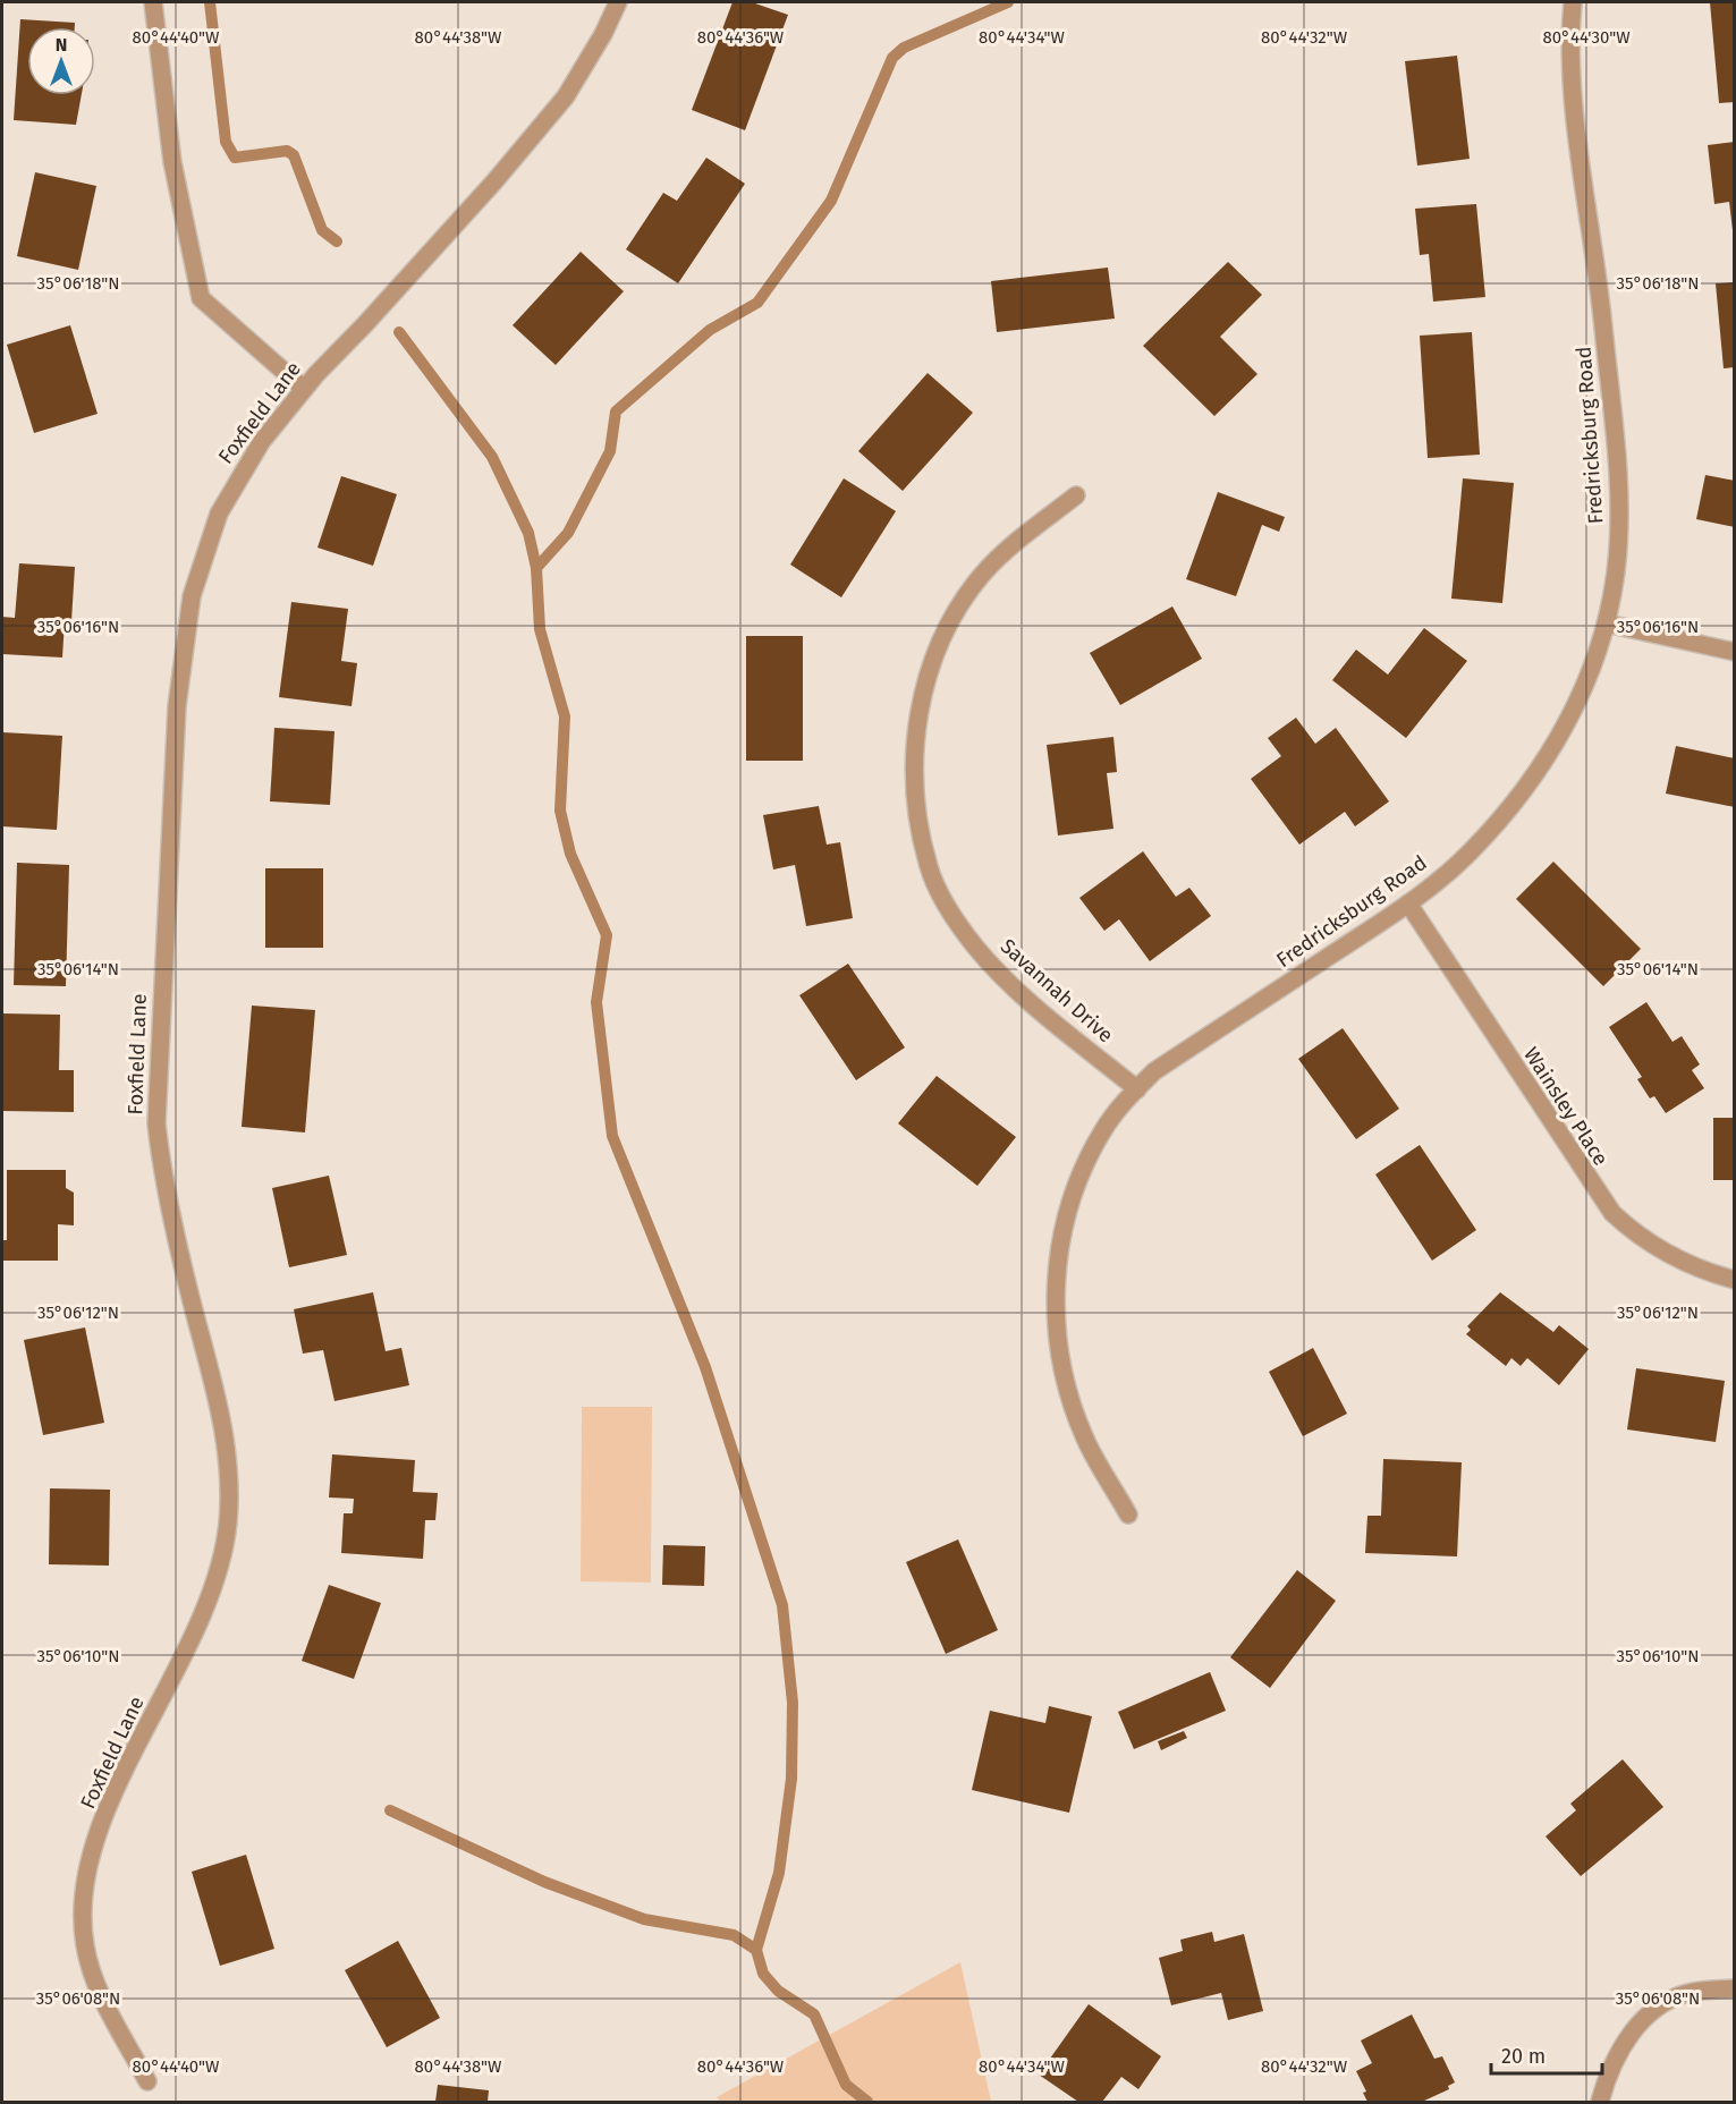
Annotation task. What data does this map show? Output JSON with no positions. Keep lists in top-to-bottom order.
{
  "streets": {
    "street": [
      "Foxfield Lane",
      "Fredricksburg Road",
      "Savannah Drive",
      "Wainsley Place"
    ]
  },
  "crossings": [
    ["Fredricksburg Road", "Savannah Drive"],
    ["Fredricksburg Road", "Wainsley Place"]
  ],
  "scale_bar": "20 m",
  "north": "top",
  "coordinates": [
    "80°44'40\"W",
    "80°44'38\"W",
    "80°44'36\"W",
    "80°44'34\"W",
    "80°44'32\"W",
    "80°44'30\"W",
    "35°06'18\"N",
    "35°06'16\"N",
    "35°06'14\"N",
    "35°06'12\"N",
    "35°06'10\"N",
    "35°06'08\"N"
  ]
}
